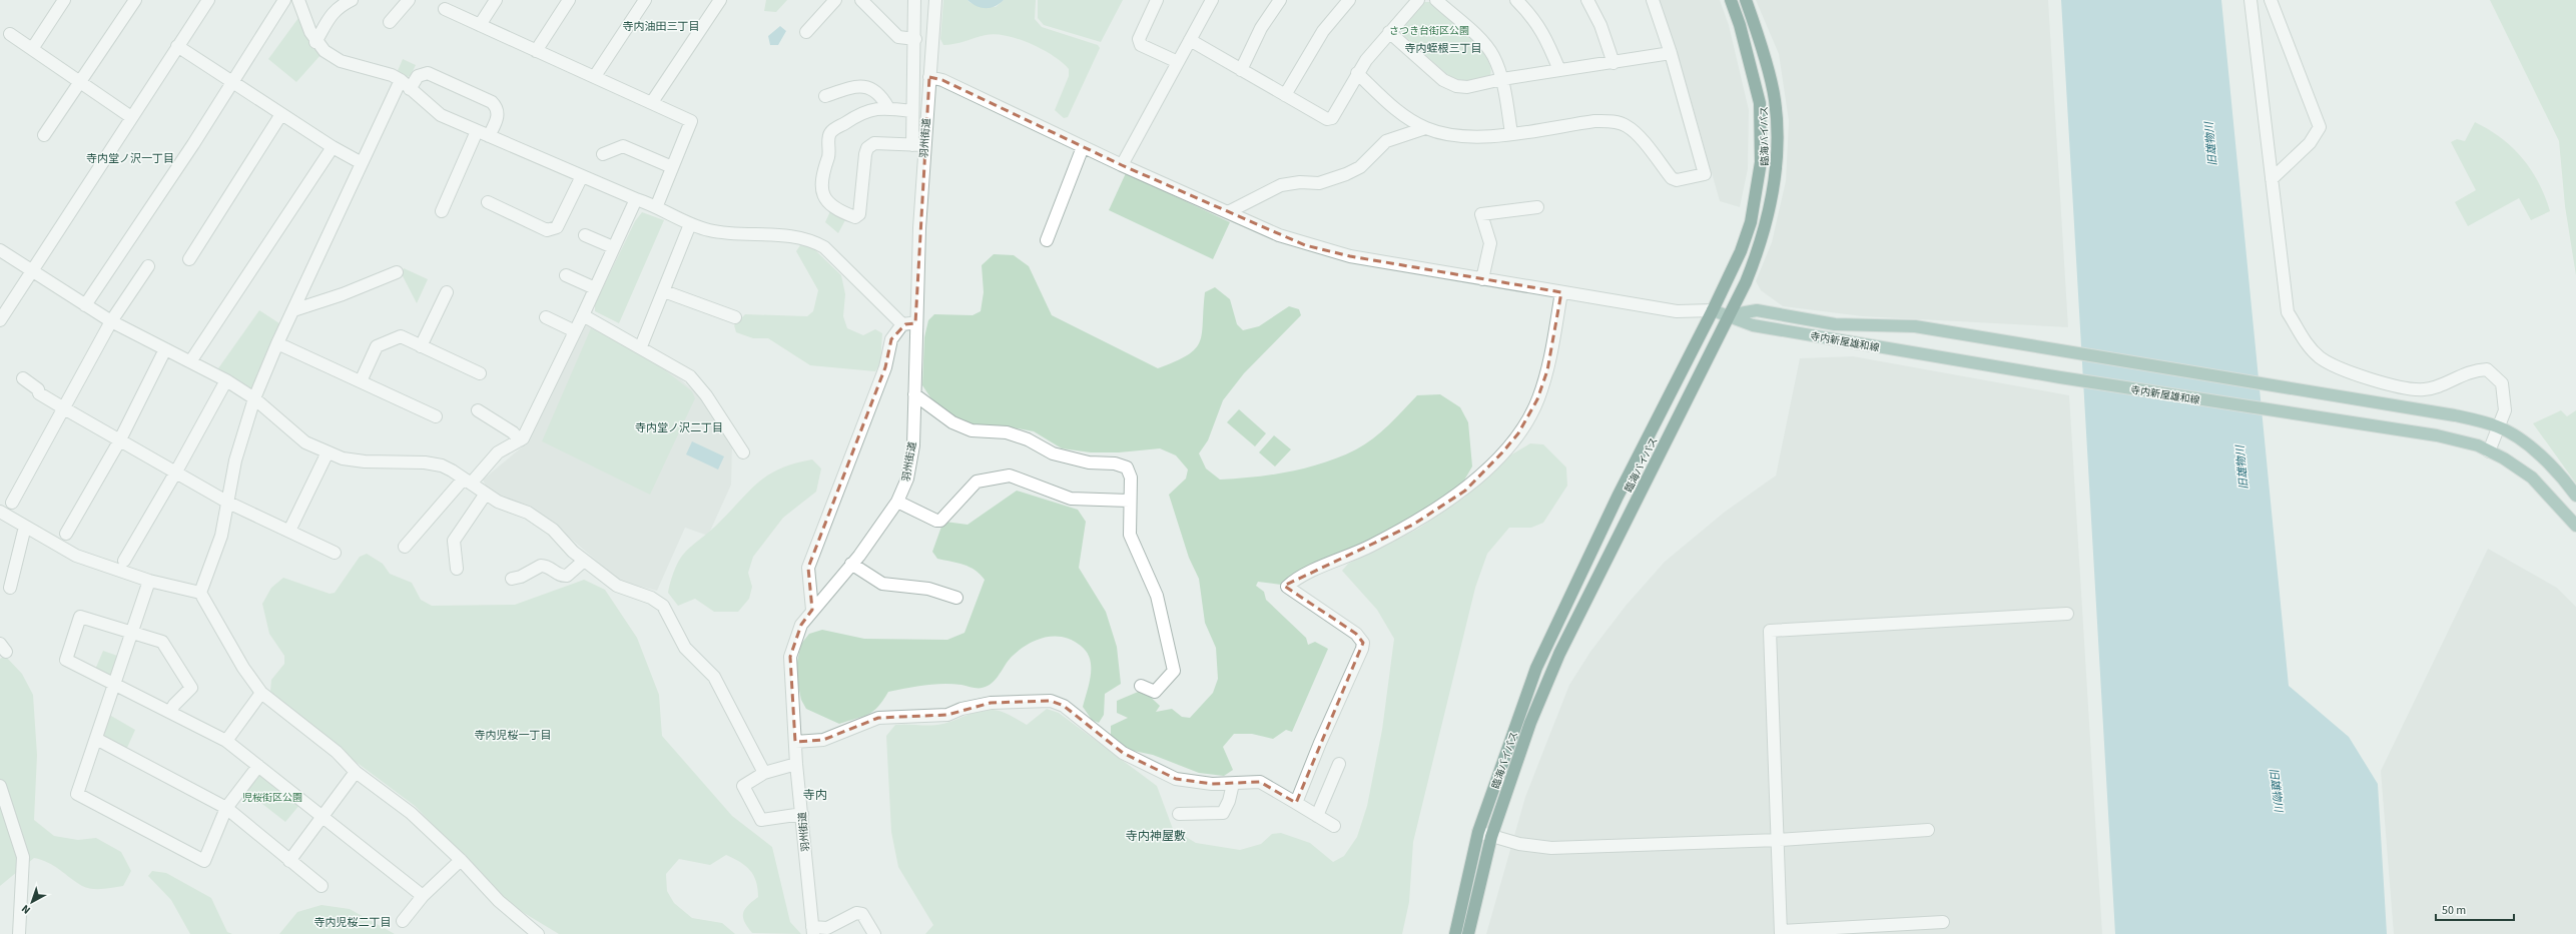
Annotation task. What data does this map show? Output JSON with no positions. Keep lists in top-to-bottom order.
{
  "streets": {
    "highway": ["臨海バイパス"],
    "main road": ["寺内新屋雄和線"],
    "street": ["羽州街道"]
  },
  "crossings": [
    ["臨海バイパス", "寺内新屋雄和線"]
  ],
  "districts": [
    "寺内油田三丁目",
    "寺内蛭根三丁目",
    "寺内堂ノ沢一丁目",
    "寺内堂ノ沢二丁目",
    "寺内児桜一丁目",
    "寺内",
    "寺内神屋敷",
    "寺内児桜二丁目"
  ],
  "water": ["旧雄物川"],
  "parks": ["さつき台街区公園", "児桜街区公園"],
  "scale_bar": "50 m",
  "north": "bottom left"
}
